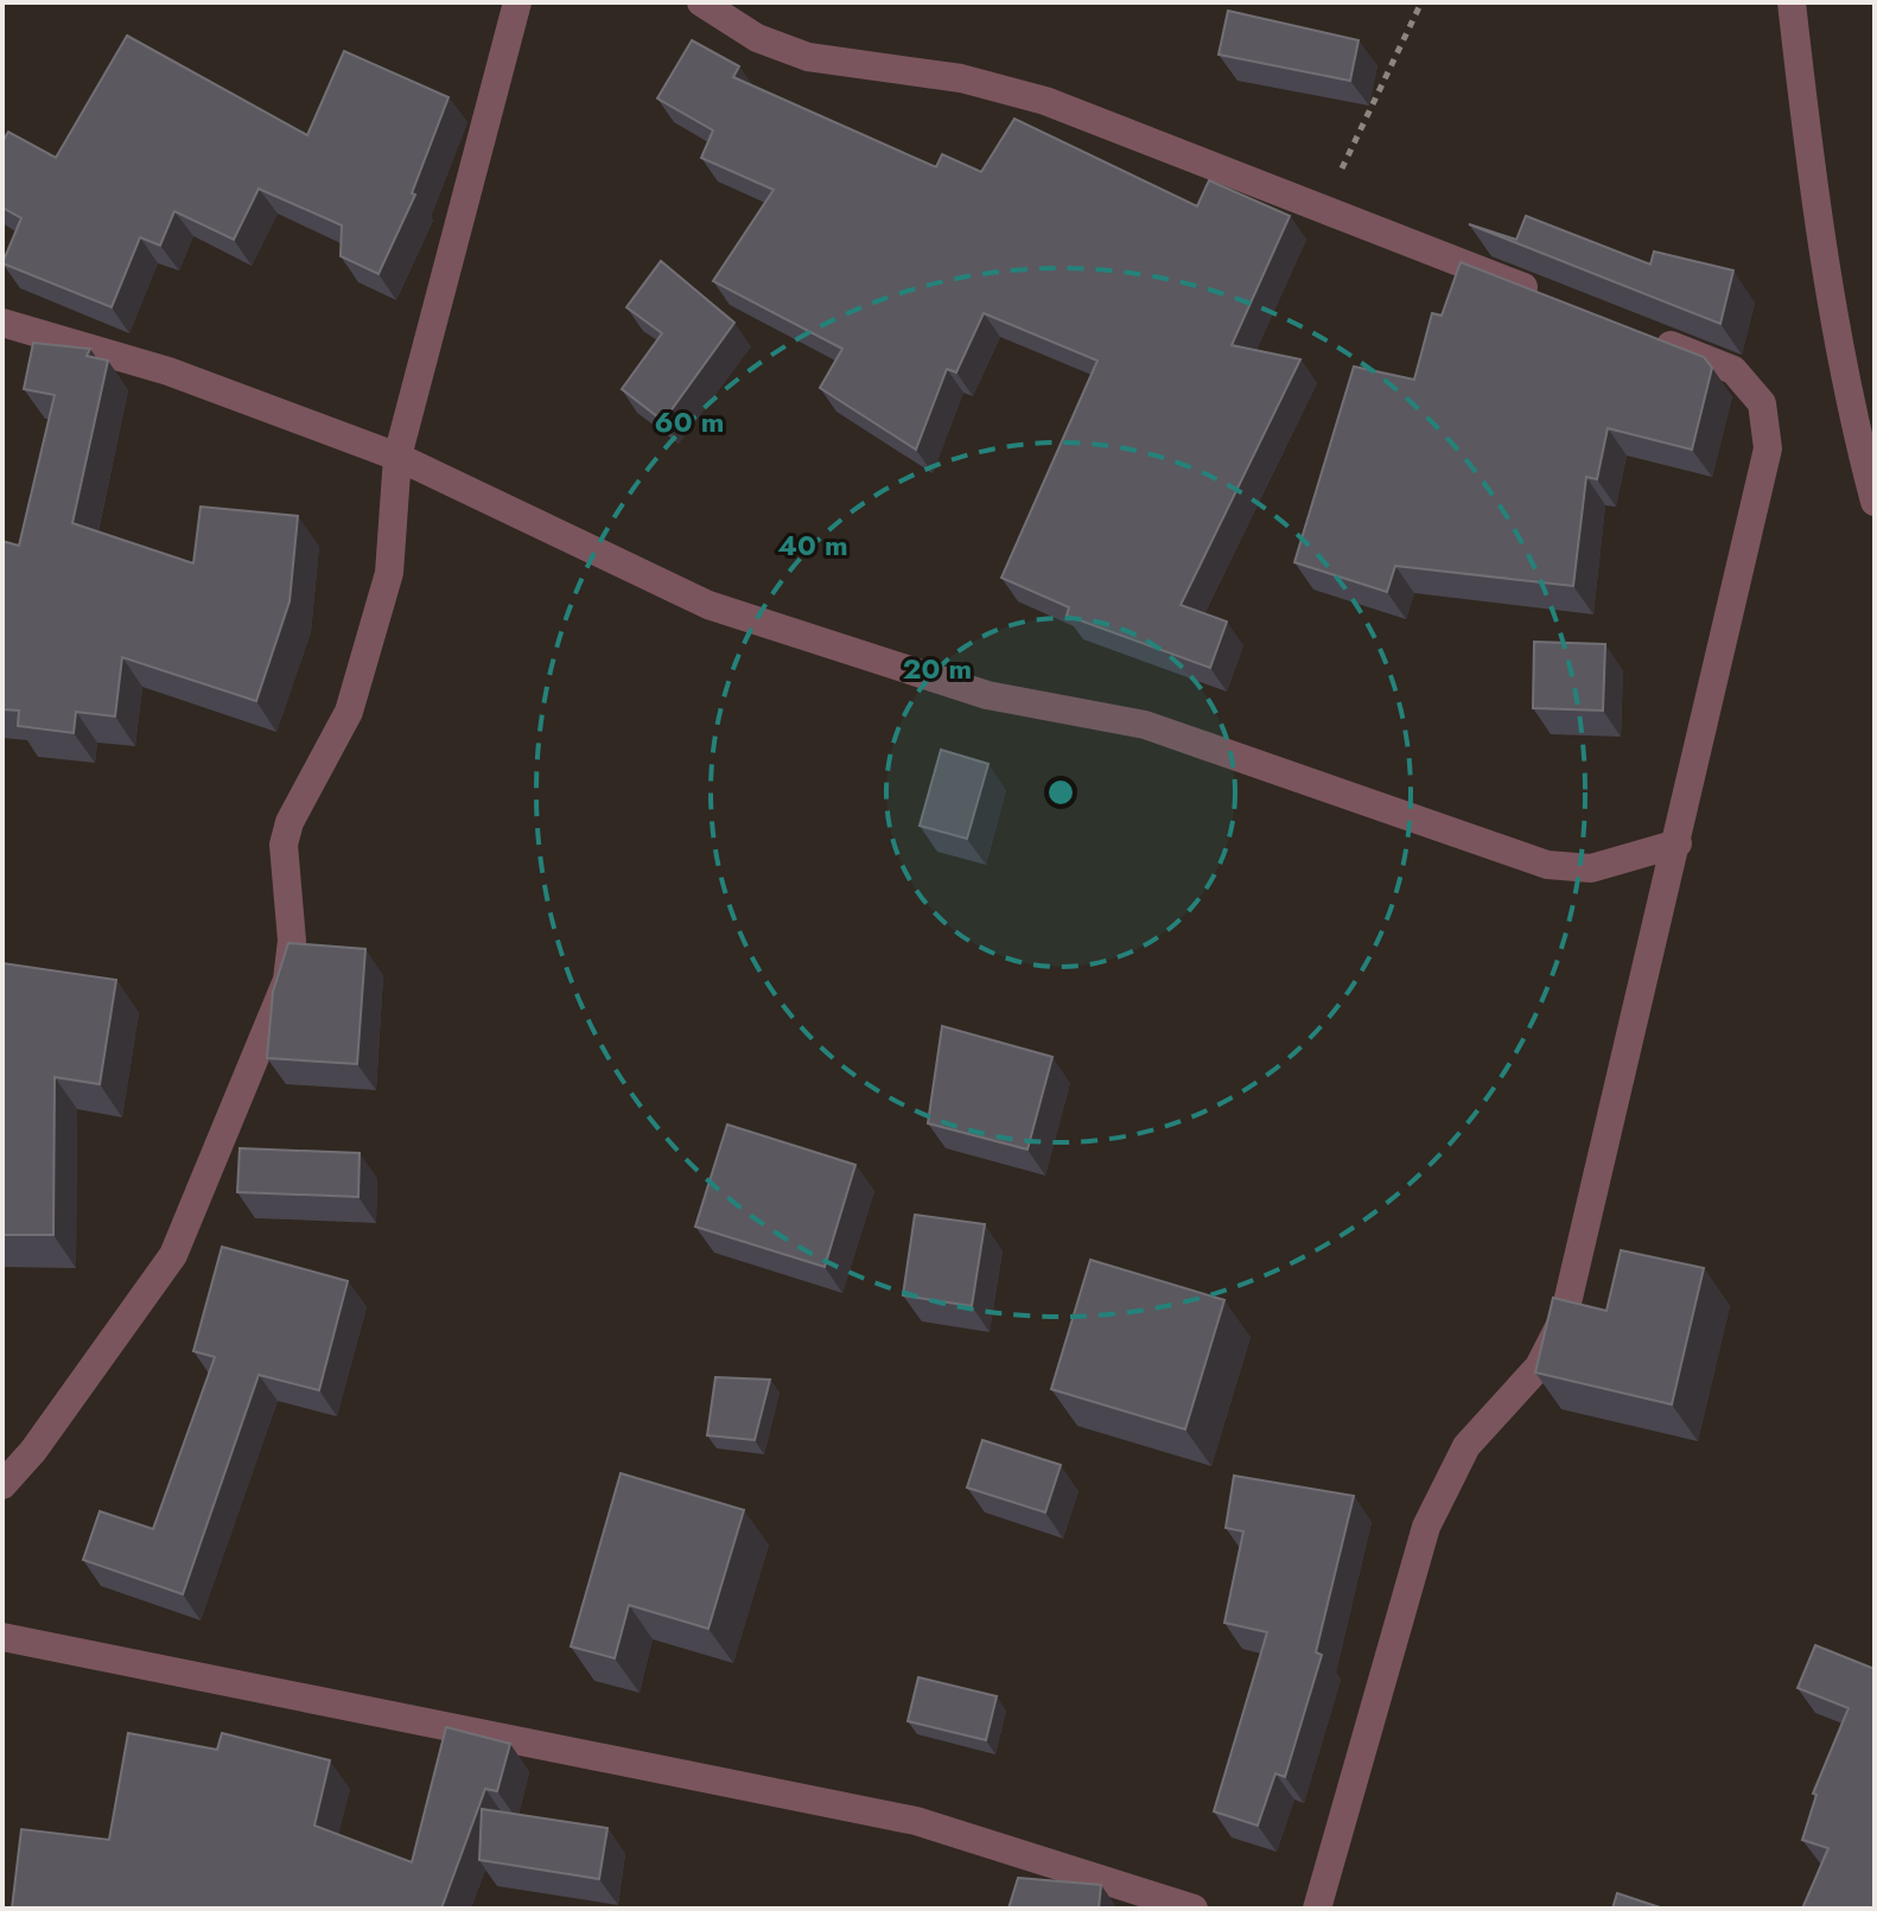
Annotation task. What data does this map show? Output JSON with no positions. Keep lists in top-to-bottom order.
{
  "rings": ["60 m", "40 m", "20 m"]
}
